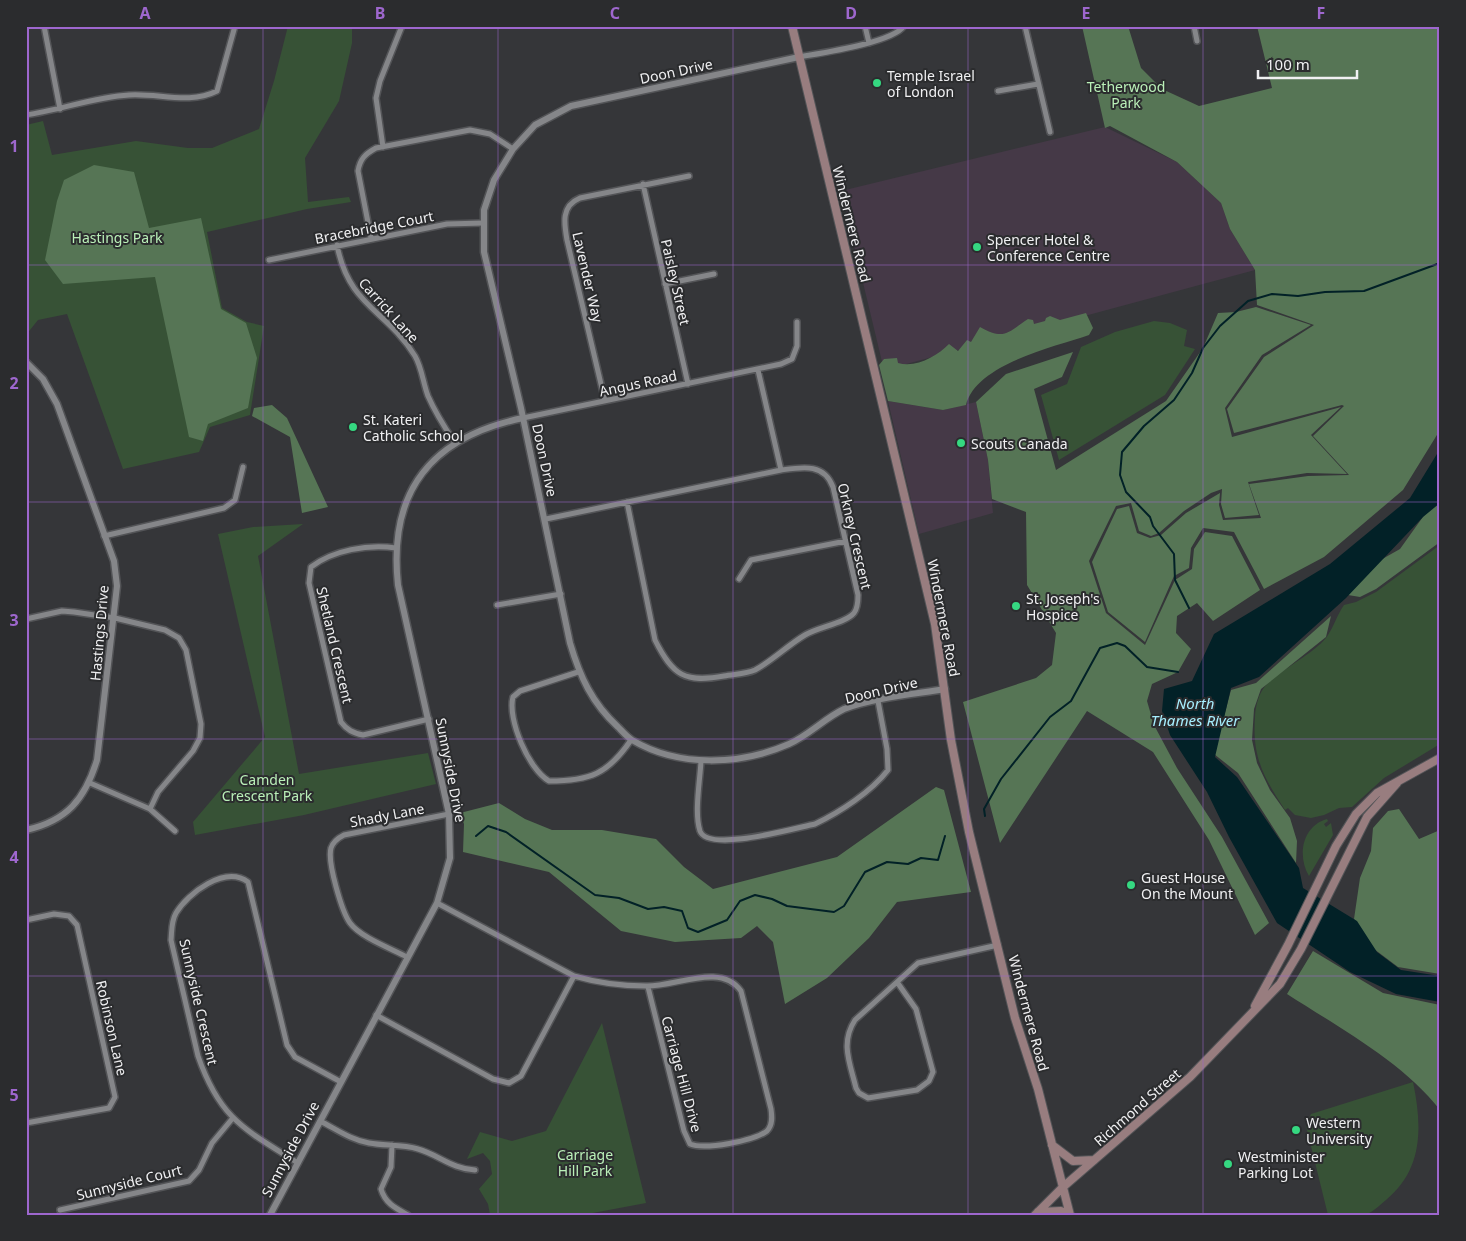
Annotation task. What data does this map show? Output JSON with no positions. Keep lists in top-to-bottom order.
{
  "streets": {
    "main road": ["Windermere Road", "Richmond Street"],
    "street": [
      "Doon Drive",
      "Bracebridge Court",
      "Lavender Way",
      "Paisley Street",
      "Carrick Lane",
      "Angus Road",
      "Orkney Crescent",
      "Hastings Drive",
      "Shetland Crescent",
      "Sunnyside Drive",
      "Shady Lane",
      "Sunnyside Crescent",
      "Robinson Lane",
      "Carriage Hill Drive",
      "Sunnyside Court"
    ]
  },
  "crossings": [
    ["Doon Drive", "Windermere Road"],
    ["Doon Drive", "Bracebridge Court"],
    ["Doon Drive", "Angus Road"],
    ["Doon Drive", "Orkney Crescent"],
    ["Doon Drive", "Sunnyside Drive"],
    ["Windermere Road", "Richmond Street"],
    ["Bracebridge Court", "Carrick Lane"],
    ["Lavender Way", "Paisley Street"],
    ["Lavender Way", "Angus Road"],
    ["Paisley Street", "Angus Road"],
    ["Carrick Lane", "Sunnyside Drive"],
    ["Angus Road", "Sunnyside Drive"],
    ["Shetland Crescent", "Sunnyside Drive"],
    ["Sunnyside Drive", "Shady Lane"],
    ["Sunnyside Drive", "Sunnyside Crescent"],
    ["Sunnyside Drive", "Carriage Hill Drive"],
    ["Sunnyside Crescent", "Sunnyside Court"]
  ],
  "water": ["North Thames River"],
  "parks": [
    "Tetherwood Park",
    "Hastings Park",
    "Camden Crescent Park",
    "Carriage Hill Park"
  ],
  "places": [
    "Temple Israel of London",
    "Spencer Hotel & Conference Centre",
    "St. Kateri Catholic School",
    "Scouts Canada",
    "St. Joseph's Hospice",
    "Guest House On the Mount",
    "Western University",
    "Westminister Parking Lot"
  ],
  "scale_bar": "100 m",
  "grid": {
    "columns": [
      "A",
      "B",
      "C",
      "D",
      "E",
      "F"
    ],
    "rows": [
      "1",
      "2",
      "3",
      "4",
      "5"
    ]
  }
}
